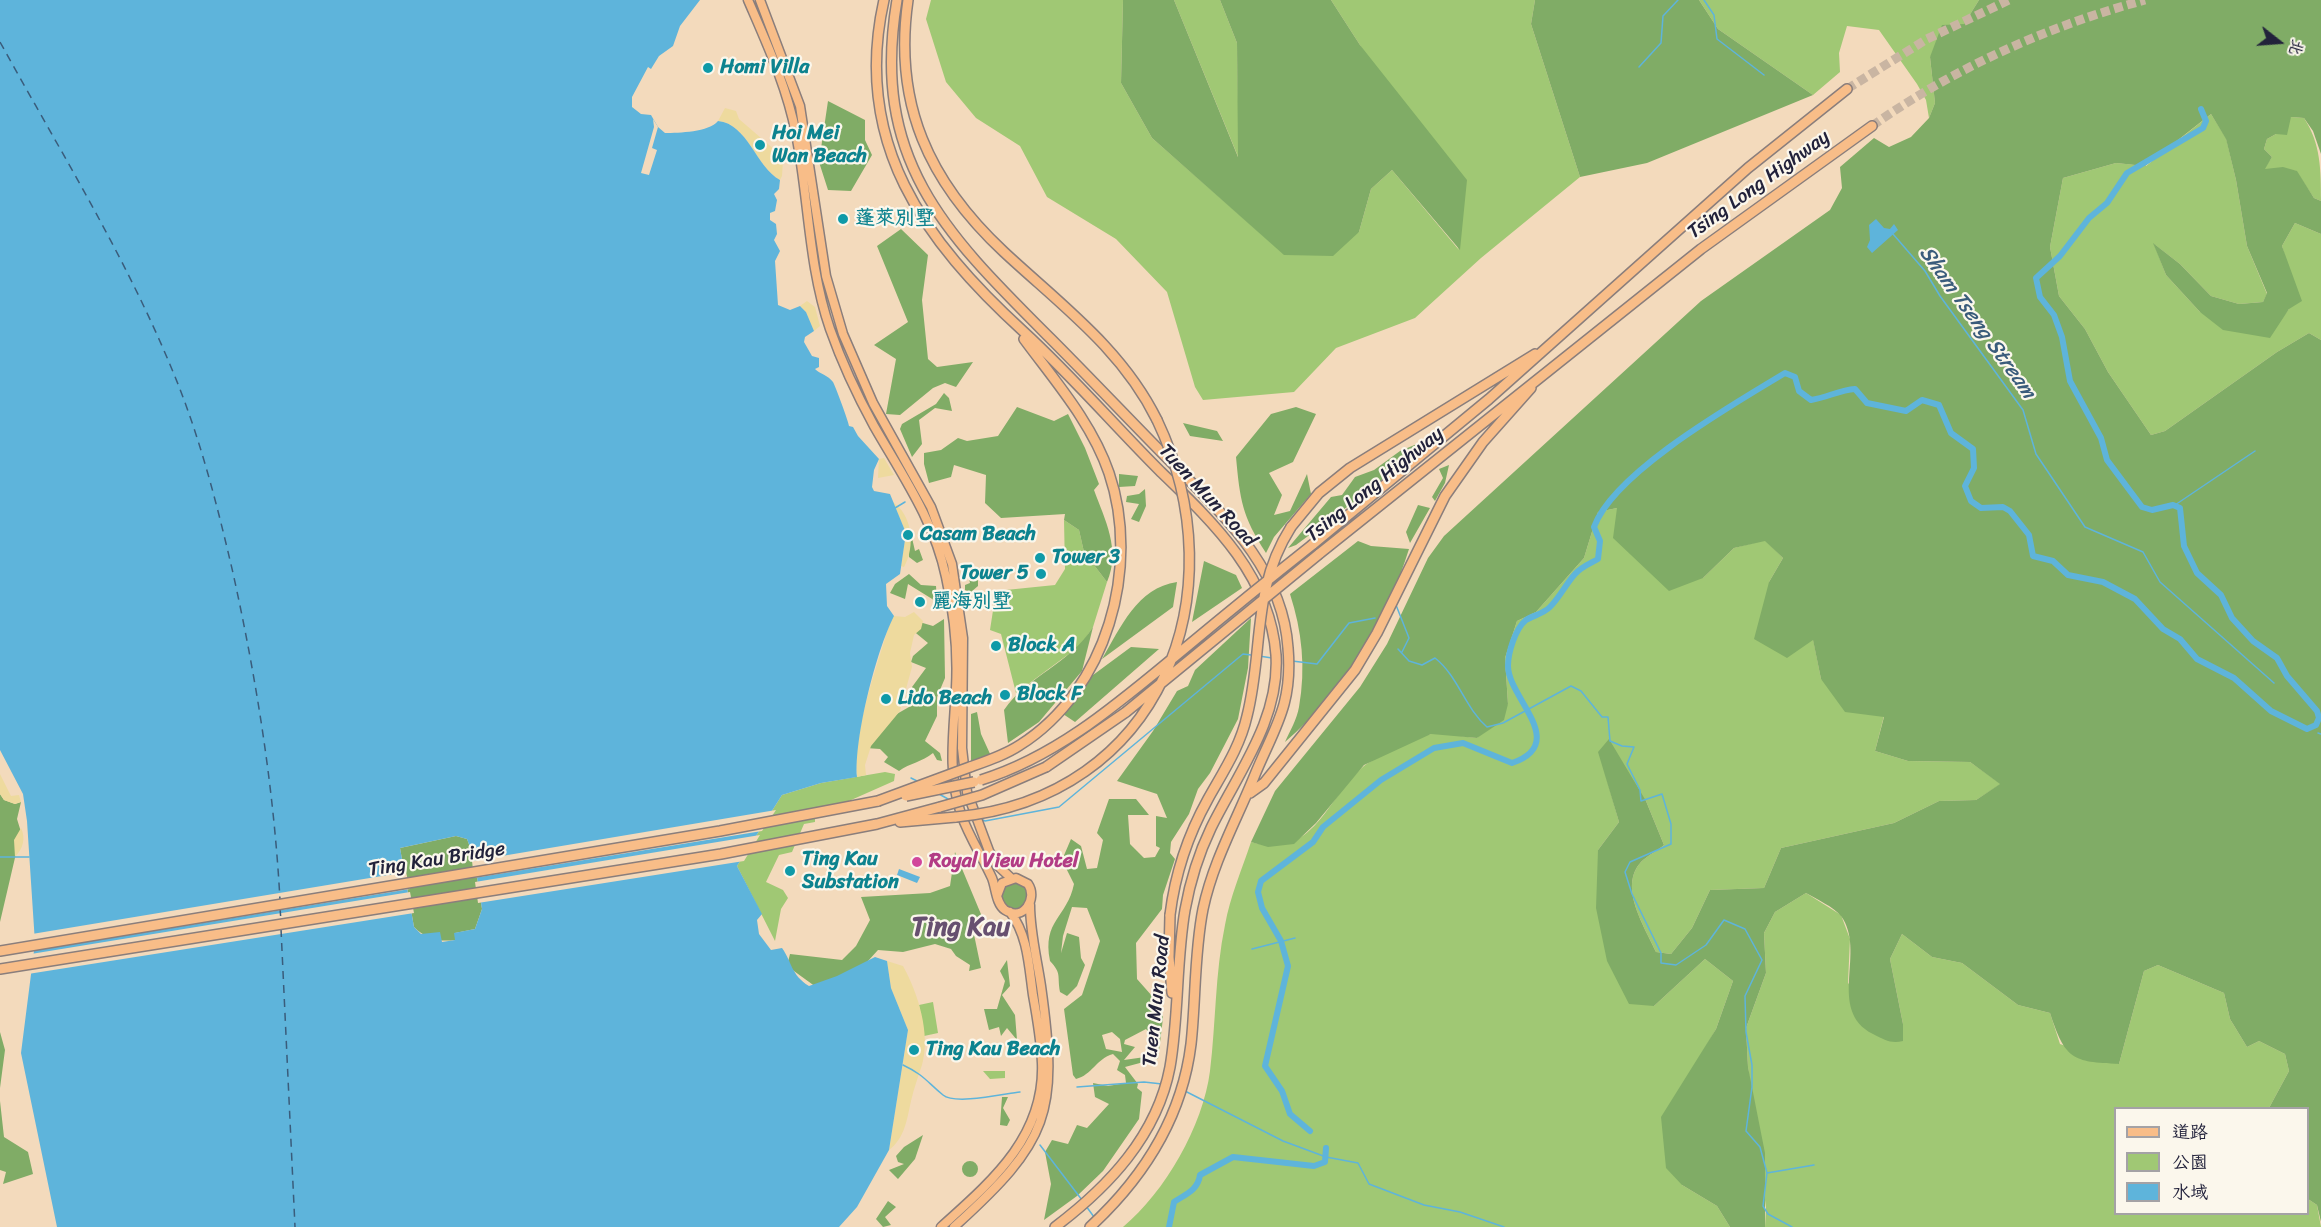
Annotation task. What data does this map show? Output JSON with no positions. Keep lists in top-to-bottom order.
{
  "streets": {
    "highway": ["Tsing Long Highway", "Tuen Mun Road", "Ting Kau Bridge"]
  },
  "crossings": [
    ["Tsing Long Highway", "Ting Kau Bridge"]
  ],
  "districts": ["Ting Kau"],
  "water": ["Sham Tseng Stream"],
  "places": [
    "Homi Villa",
    "Hoi Mei Wan Beach",
    "蓬萊別墅",
    "Casam Beach",
    "Tower 3",
    "Tower 5",
    "麗海別墅",
    "Block A",
    "Block F",
    "Lido Beach",
    "Royal View Hotel",
    "Ting Kau Substation",
    "Ting Kau Beach"
  ],
  "legend": ["道路", "公園", "水域"],
  "north": "right"
}
